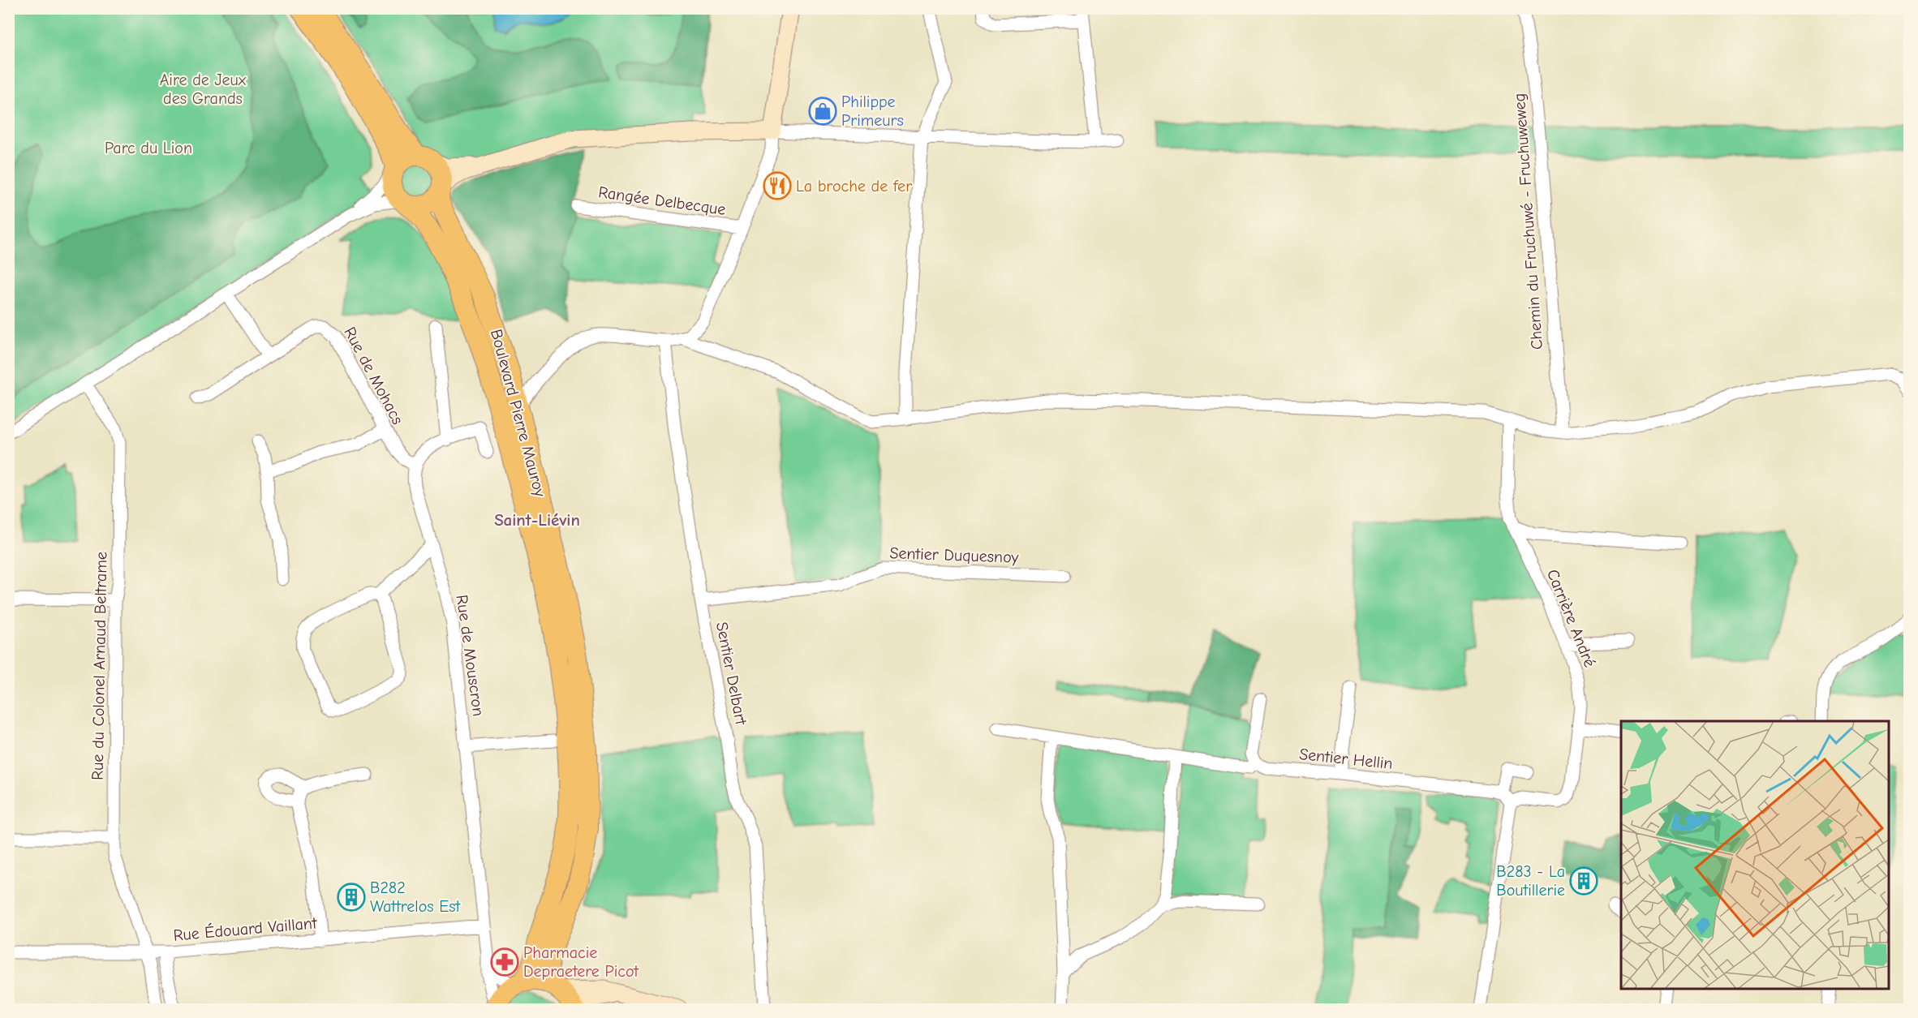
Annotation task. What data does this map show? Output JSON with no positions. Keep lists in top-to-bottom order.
{
  "streets": {
    "main road": ["Boulevard Pierre Mauroy"],
    "street": [
      "Rangée Delbecque",
      "Chemin du Fruchuwé - Fruchuweweg",
      "Rue de Mohacs",
      "Sentier Duquesnoy",
      "Carrière André",
      "Rue de Mouscron",
      "Rue du Colonel Arnaud Beltrame",
      "Sentier Delbart",
      "Sentier Hellin",
      "Rue Édouard Vaillant"
    ]
  },
  "crossings": [
    ["Rue de Mohacs", "Rue de Mouscron"],
    ["Boulevard Pierre Mauroy", "Rue de Mouscron"],
    ["Sentier Duquesnoy", "Sentier Delbart"],
    ["Carrière André", "Sentier Hellin"],
    ["Rue de Mouscron", "Rue Édouard Vaillant"],
    ["Rue du Colonel Arnaud Beltrame", "Rue Édouard Vaillant"]
  ],
  "districts": ["Saint-Liévin"],
  "parks": ["Aire de Jeux des Grands", "Parc du Lion"],
  "places": {
    "shop": ["Philippe Primeurs"],
    "restaurant": ["La broche de fer"],
    "building": ["B283 - La Boutillerie", "B282 Wattrelos Est"],
    "pharmacy": ["Pharmacie Depraetere Picot"]
  }
}
